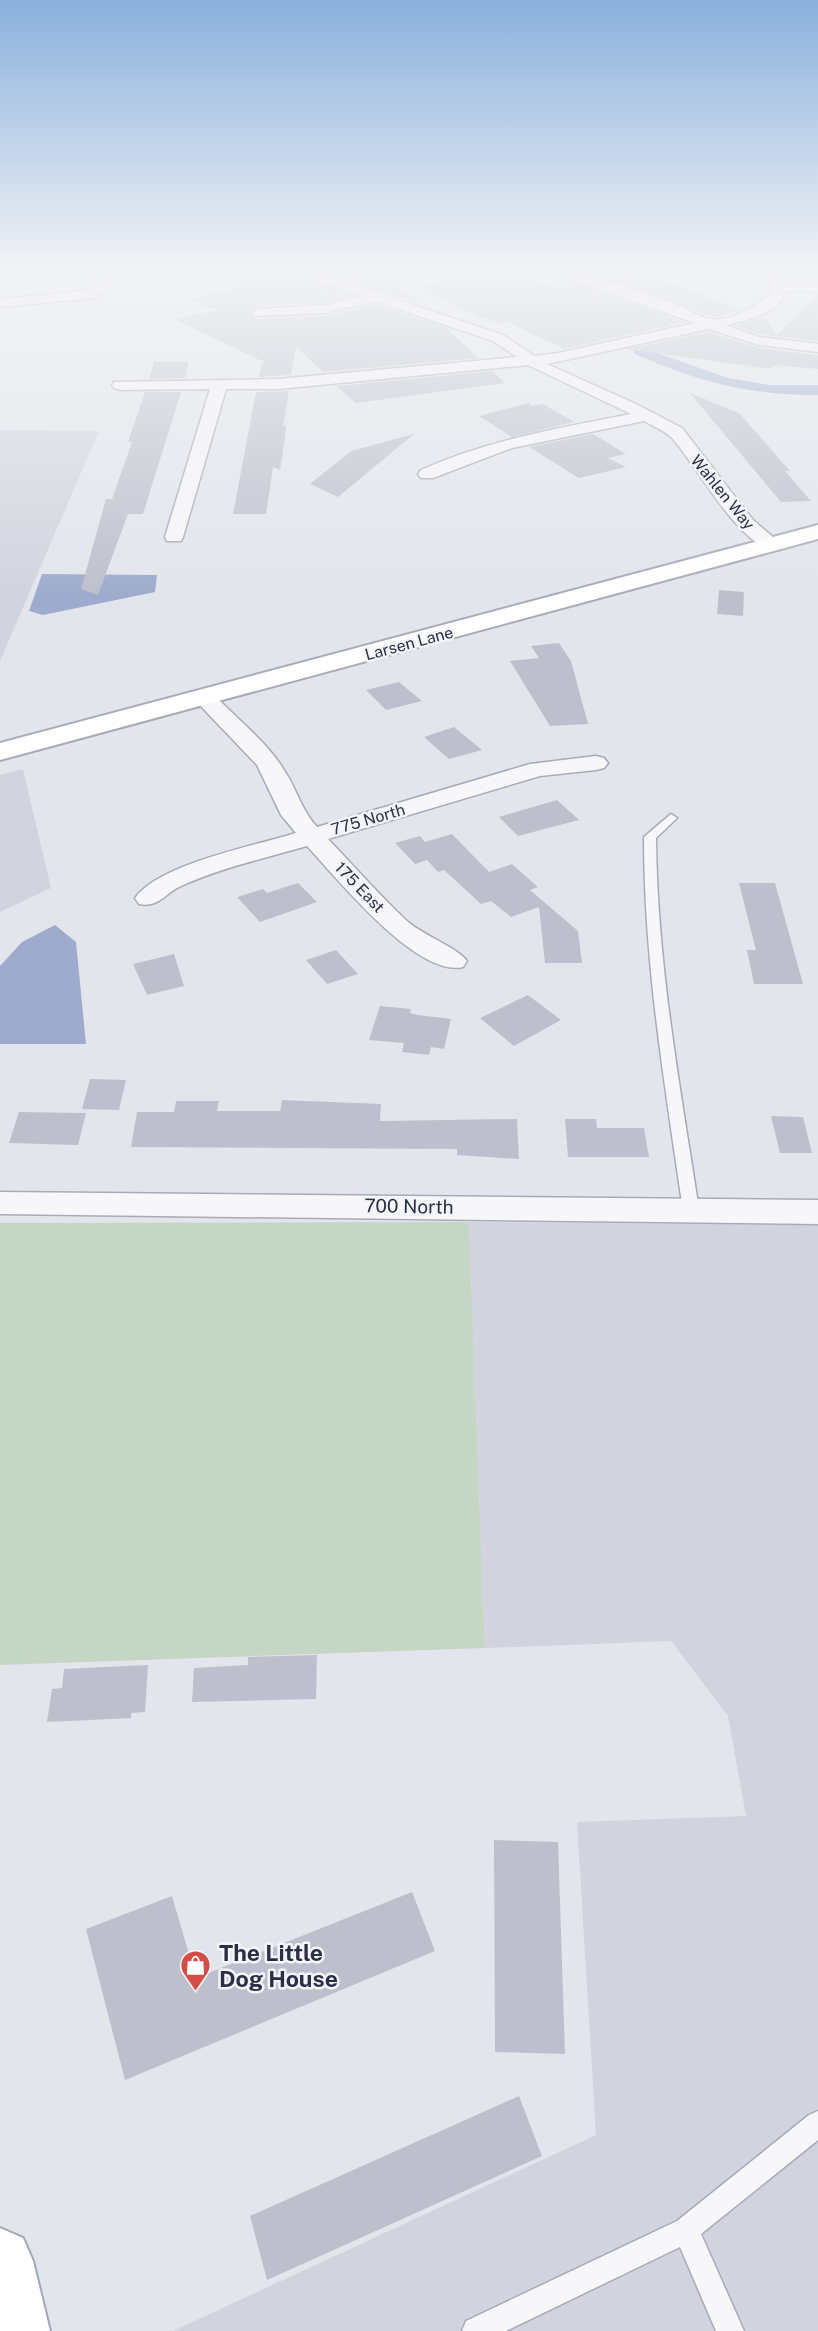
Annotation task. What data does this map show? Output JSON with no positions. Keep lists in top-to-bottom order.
{
  "streets": {
    "main road": ["Larsen Lane"],
    "street": [
      "Wahlen Way",
      "775 North",
      "175 East",
      "700 North"
    ]
  },
  "crossings": [
    ["Wahlen Way", "Larsen Lane"],
    ["Larsen Lane", "175 East"],
    ["775 North", "175 East"]
  ],
  "places": {
    "shop": ["The Little Dog House"]
  }
}
